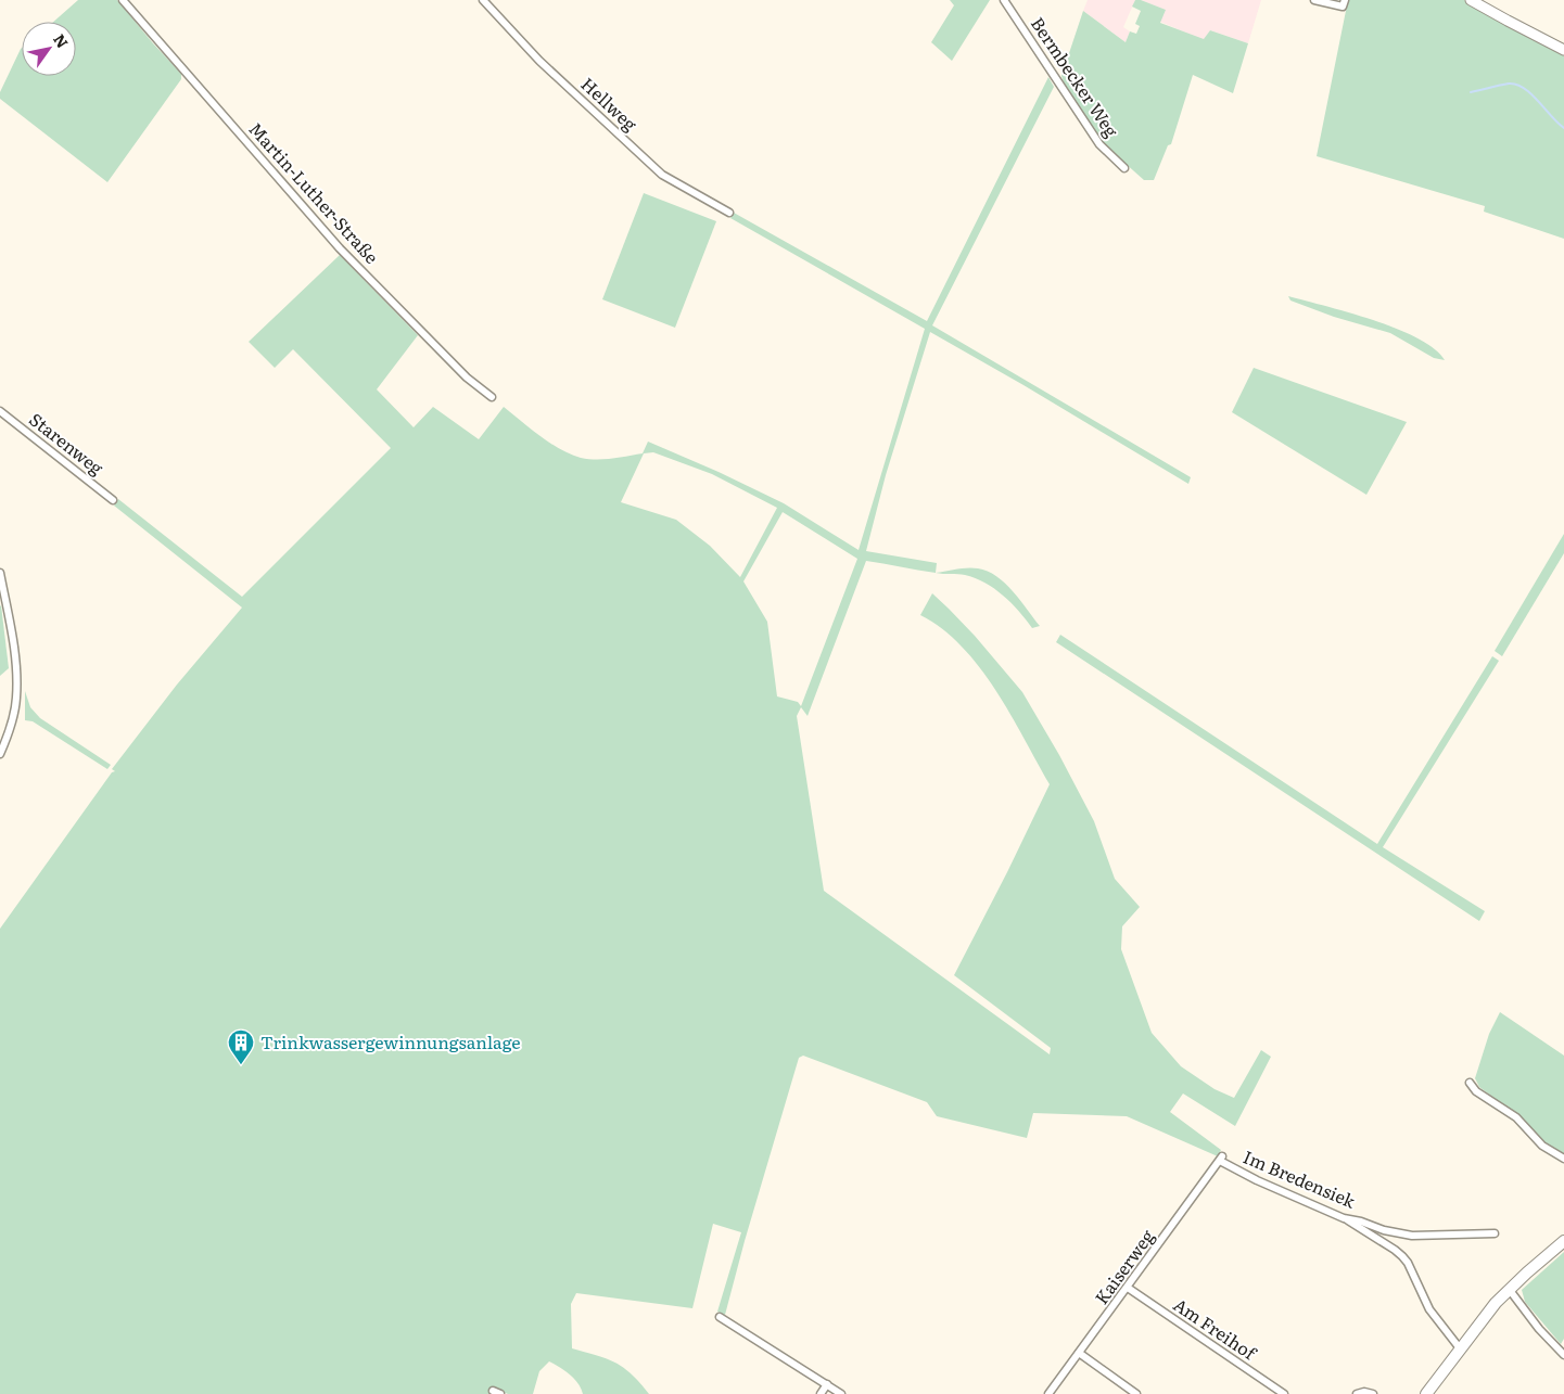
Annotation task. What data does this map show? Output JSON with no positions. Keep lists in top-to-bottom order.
{
  "streets": {
    "street": [
      "Bermbecker Weg",
      "Hellweg",
      "Martin-Luther-Straße",
      "Starenweg",
      "Im Bredensiek",
      "Kaiserweg",
      "Am Freihof"
    ]
  },
  "crossings": [
    ["Im Bredensiek", "Kaiserweg"],
    ["Kaiserweg", "Am Freihof"]
  ],
  "places": {
    "building": ["Trinkwassergewinnungsanlage"]
  },
  "north": "top right"
}
